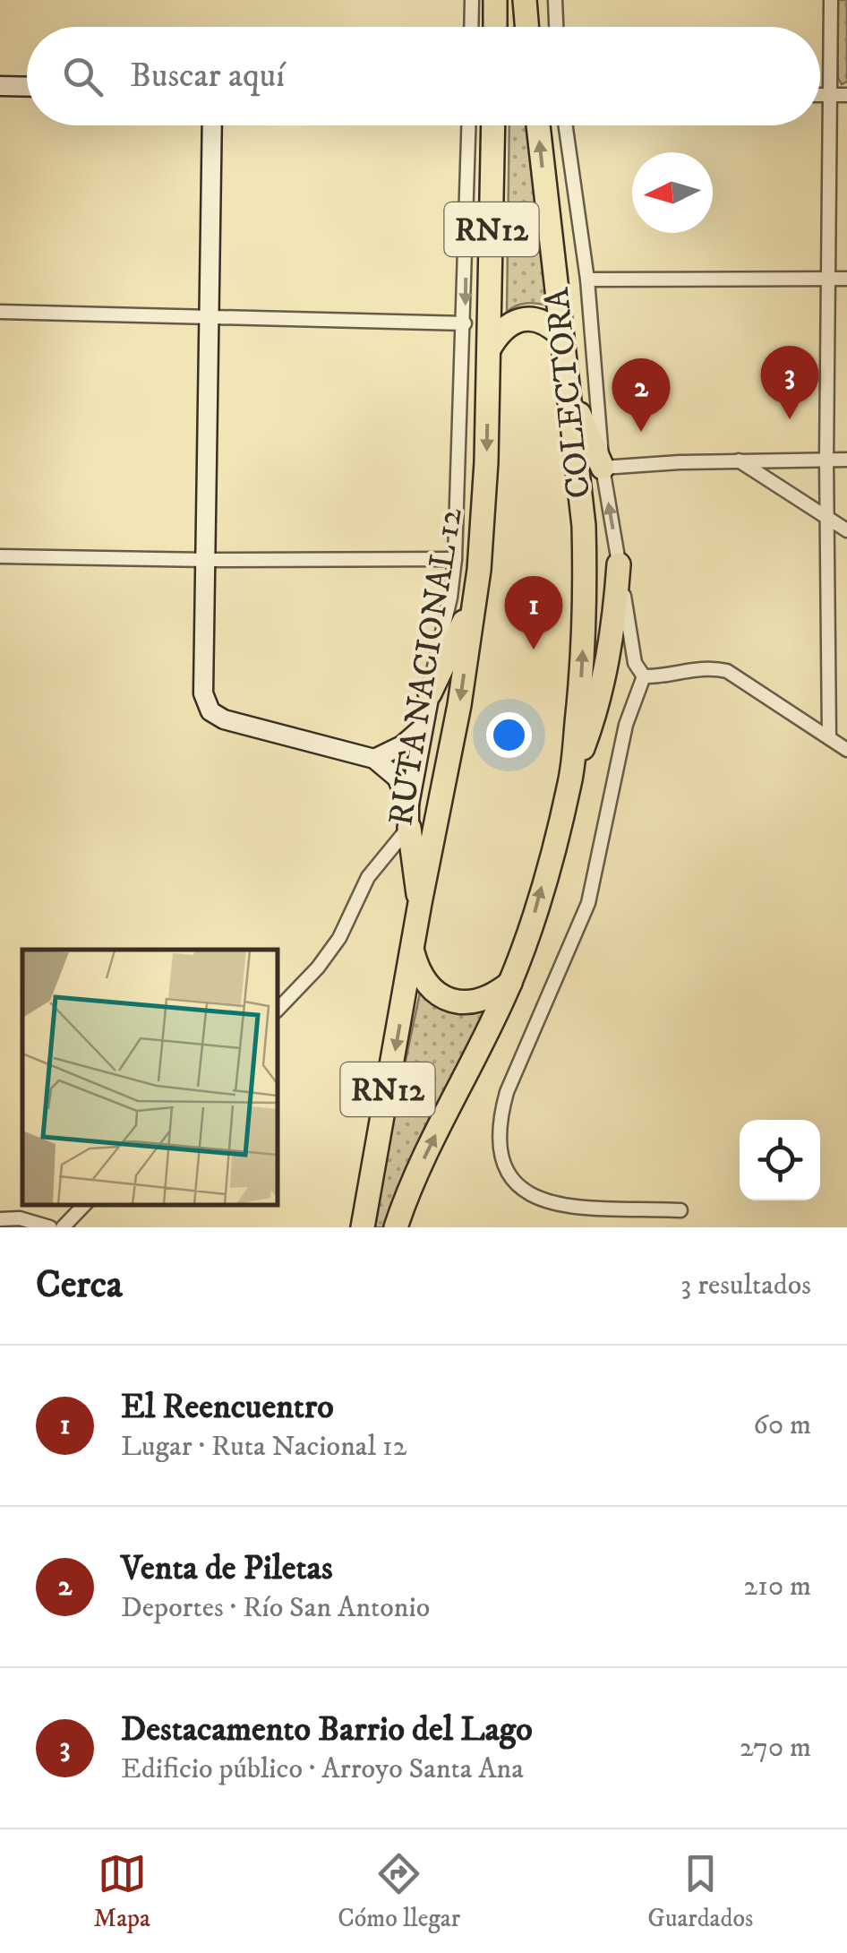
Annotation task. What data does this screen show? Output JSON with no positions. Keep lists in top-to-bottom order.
{
  "streets": {
    "highway": ["RN12", "RUTA NACIONAL 12"],
    "street": ["COLECTORA"]
  },
  "north": "left",
  "page": {
    "search": "Buscar aquí",
    "pins": ["3", "2", "1"],
    "heading": ["Cerca", "3 resultados"],
    "list": [
      {
        "mark": "1",
        "name": "El Reencuentro",
        "note": "Lugar · Ruta Nacional 12",
        "value": "60 m"
      },
      {
        "mark": "2",
        "name": "Venta de Piletas",
        "note": "Deportes · Río San Antonio",
        "value": "210 m"
      },
      {
        "mark": "3",
        "name": "Destacamento Barrio del Lago",
        "note": "Edificio público · Arroyo Santa Ana",
        "value": "270 m"
      }
    ],
    "nav": ["Mapa", "Cómo llegar", "Guardados"]
  }
}
